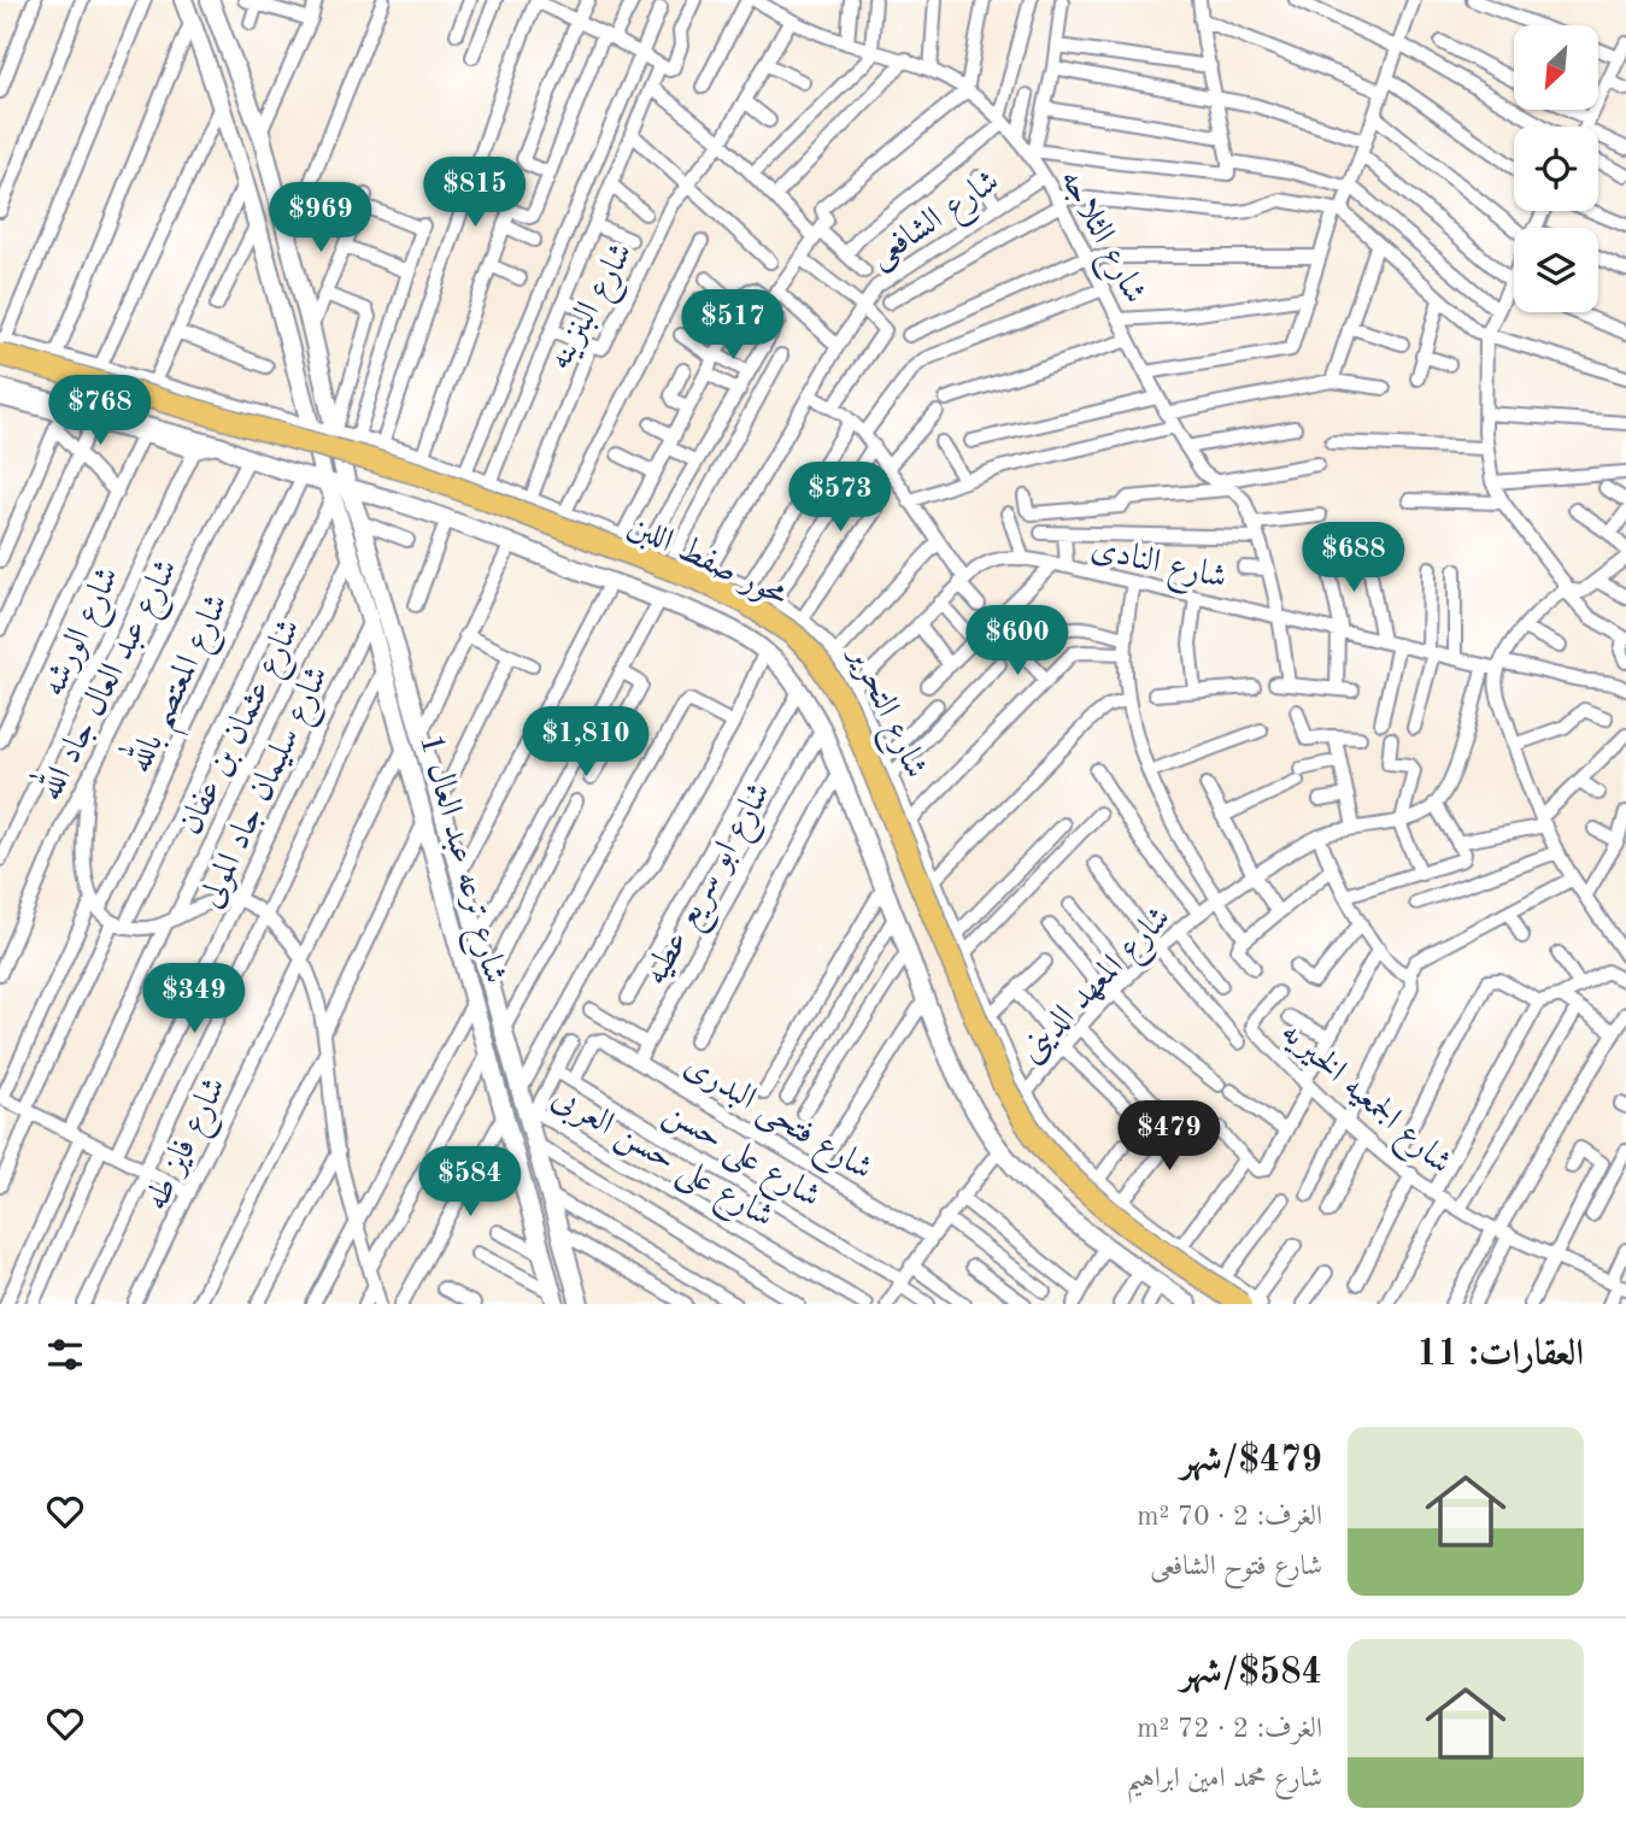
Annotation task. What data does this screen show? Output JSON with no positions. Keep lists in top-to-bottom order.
{
  "streets": {
    "main road": ["محور صفط اللبن"],
    "street": [
      "شارع الشافعى",
      "شارع الثلاجه",
      "شارع البنزينه",
      "شارع النادى",
      "شارع الورشه",
      "شارع عبد العال جاد الله",
      "شارع المعتصم بالله",
      "شارع التحرير",
      "شارع عثمان بن عفان",
      "شارع سليمان جاد المولى",
      "شارع ترعه عبد العال 1",
      "شارع ابو سريع عطيه",
      "شارع المعهد الدينى",
      "شارع الجمعيه الخيريه",
      "شارع فتحى البدرى",
      "شارع فايز طه",
      "شارع على حسن",
      "شارع على حسن العربى"
    ]
  },
  "crossings": [
    ["شارع الشافعى", "شارع الثلاجه"],
    ["شارع الشافعى", "شارع التحرير"],
    ["شارع البنزينه", "شارع التحرير"],
    ["محور صفط اللبن", "شارع التحرير"],
    ["شارع النادى", "شارع التحرير"],
    ["شارع عبد العال جاد الله", "شارع التحرير"],
    ["شارع المعتصم بالله", "شارع التحرير"],
    ["شارع التحرير", "شارع ترعه عبد العال 1"],
    ["شارع التحرير", "شارع ابو سريع عطيه"],
    ["شارع التحرير", "شارع المعهد الدينى"],
    ["شارع عثمان بن عفان", "شارع ترعه عبد العال 1"],
    ["شارع سليمان جاد المولى", "شارع ترعه عبد العال 1"],
    ["شارع ترعه عبد العال 1", "شارع فايز طه"],
    ["شارع ترعه عبد العال 1", "شارع على حسن العربى"],
    ["شارع ابو سريع عطيه", "شارع فتحى البدرى"],
    ["شارع فتحى البدرى", "شارع على حسن"]
  ],
  "north": "bottom left",
  "page": {
    "price": [
      "$815",
      "$969",
      "$517",
      "$768",
      "$573",
      "$688",
      "$600",
      "$1,810",
      "$349",
      "$479",
      "$584"
    ],
    "heading": "العقارات: 11",
    "list": [
      {
        "name": "$479/شهر",
        "note": "الغرف: 2 · 70 m² · شارع فتوح الشافعى"
      },
      {
        "name": "$584/شهر",
        "note": "الغرف: 2 · 72 m² · شارع محمد امين ابراهيم"
      }
    ]
  }
}
